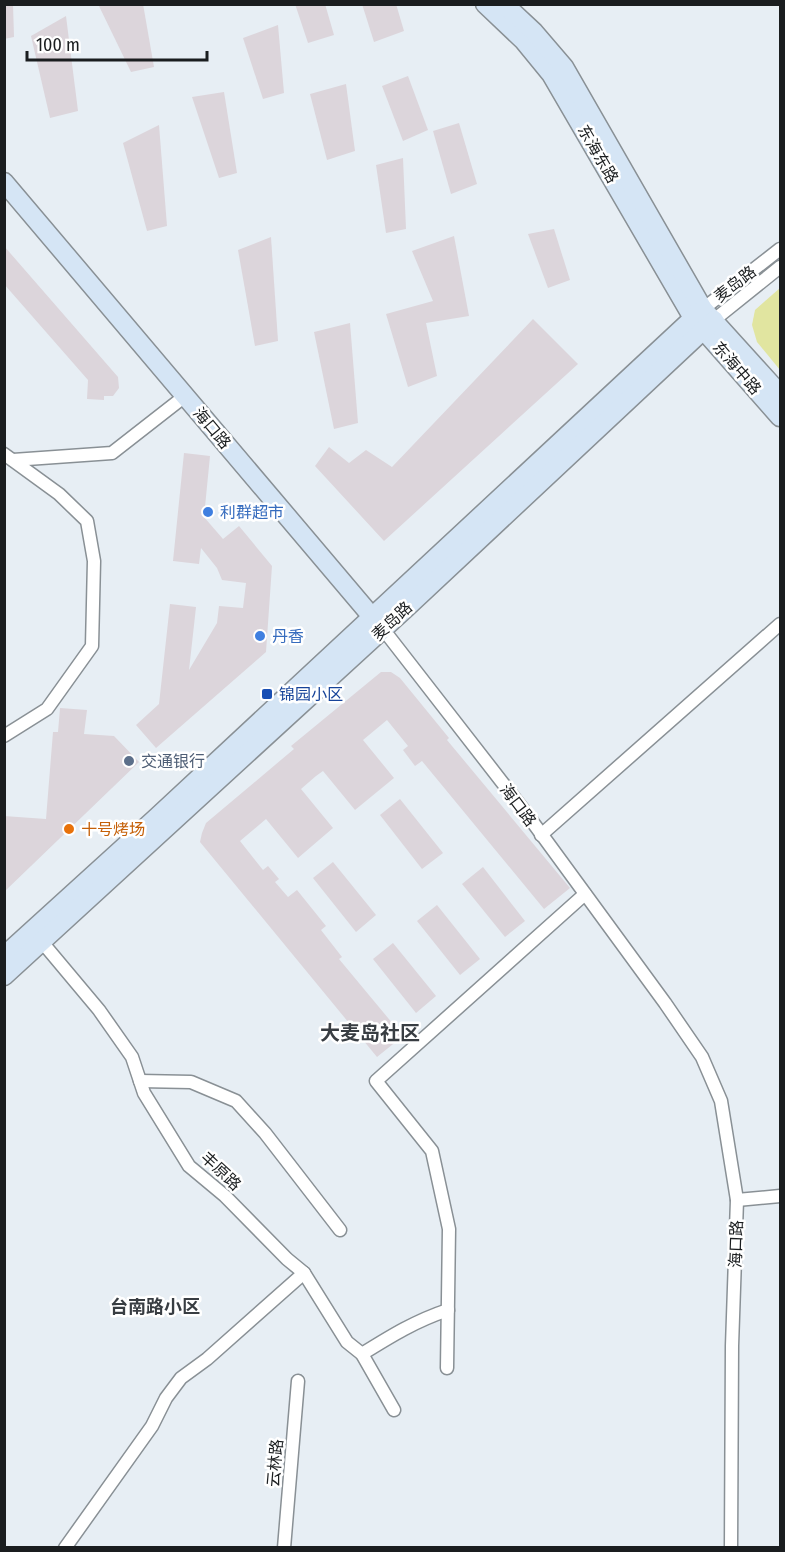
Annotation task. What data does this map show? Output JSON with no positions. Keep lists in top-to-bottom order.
{
  "streets": {
    "main road": [
      "东海东路",
      "麦岛路",
      "东海中路",
      "海口路"
    ],
    "street": ["丰原路", "云林路"]
  },
  "crossings": [
    ["东海东路", "麦岛路"],
    ["东海东路", "东海中路"],
    ["麦岛路", "东海中路"],
    ["麦岛路", "海口路"],
    ["麦岛路", "丰原路"]
  ],
  "districts": ["大麦岛社区", "台南路小区"],
  "places": {
    "other": [
      "利群超市",
      "丹香",
      "交通银行",
      "十号烤场"
    ],
    "transit": ["锦园小区"]
  },
  "scale_bar": "100 m"
}
